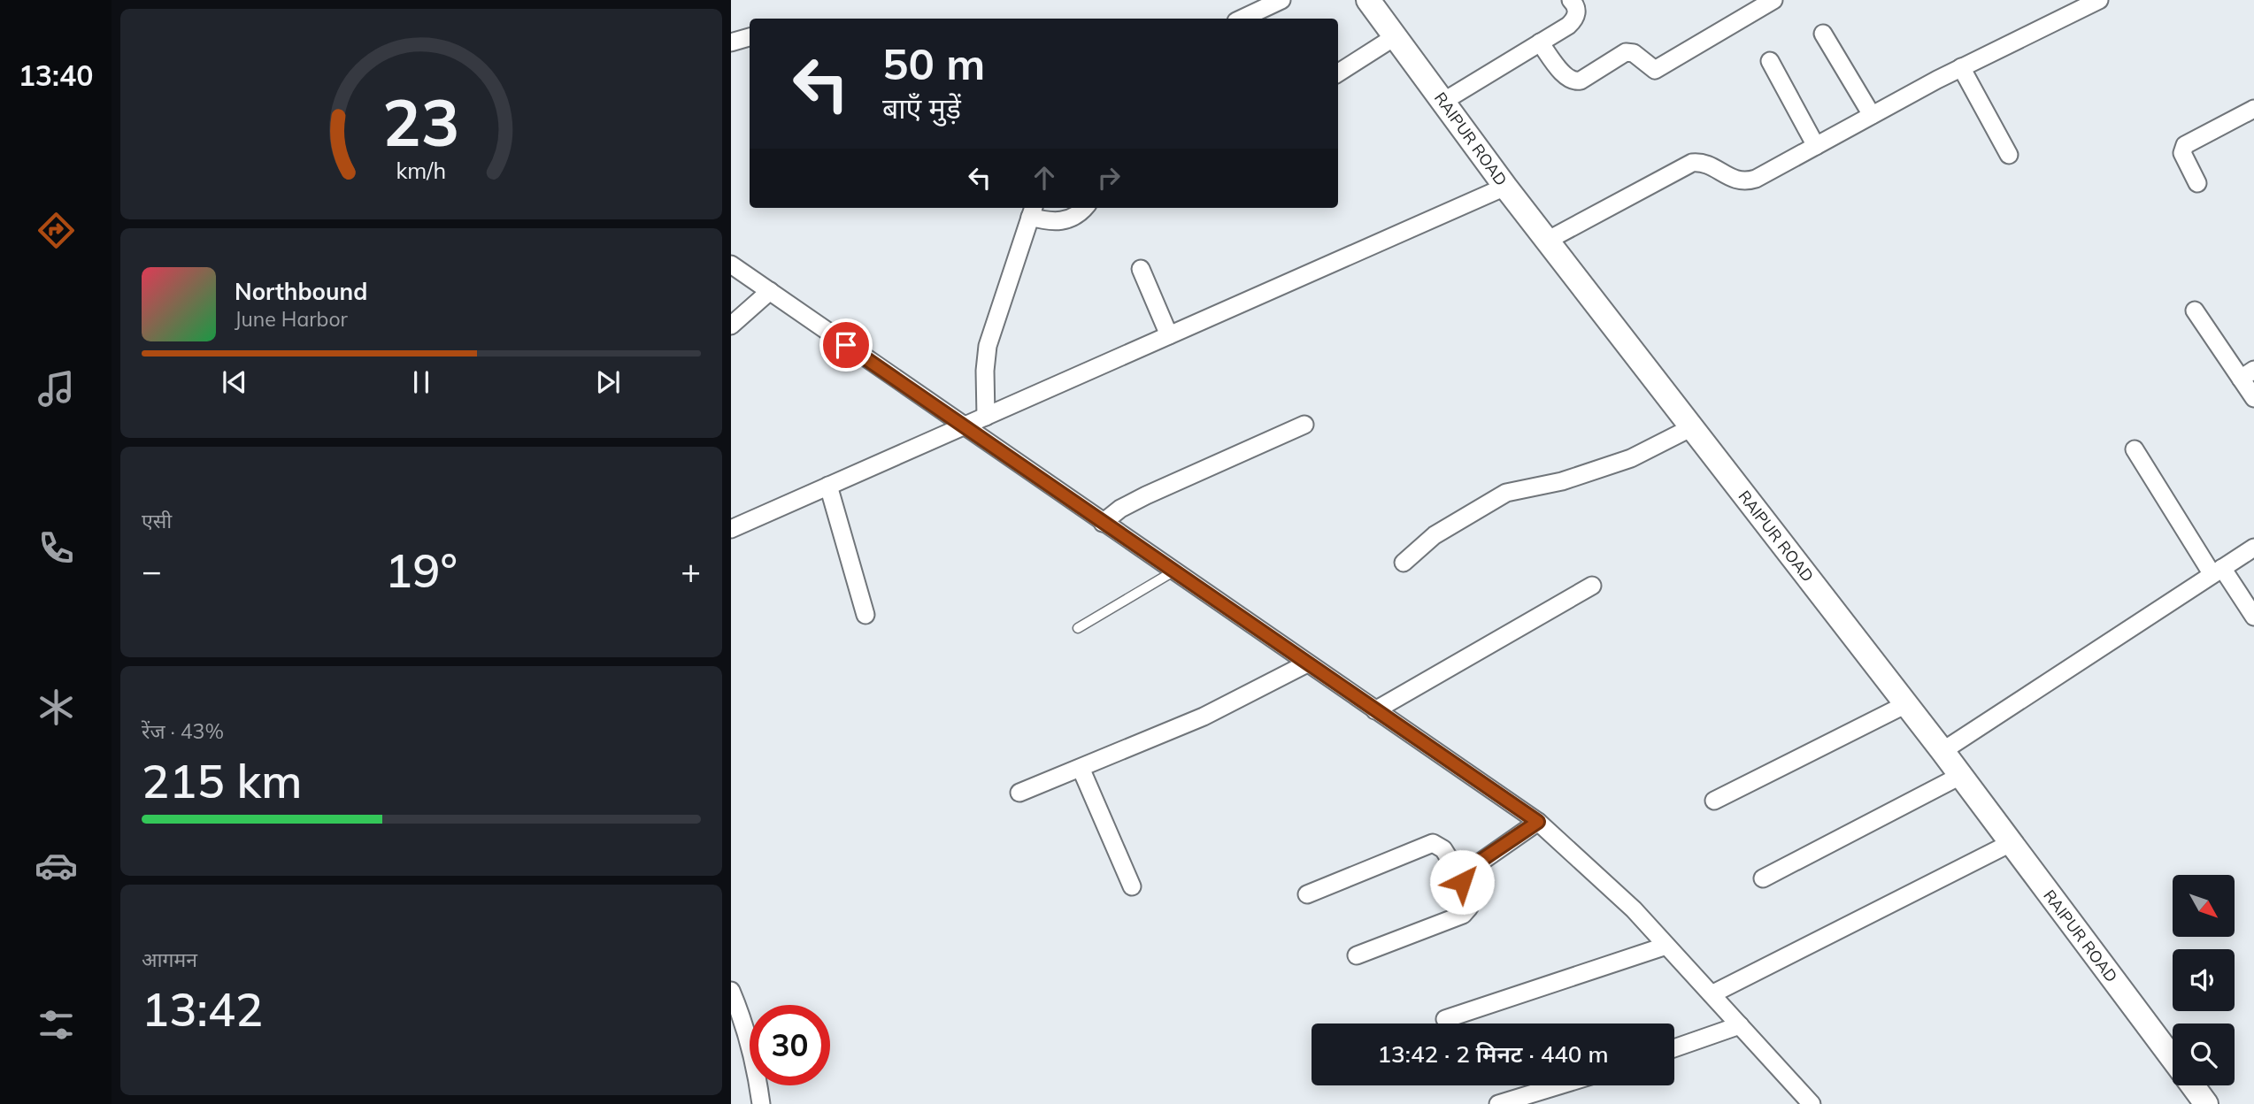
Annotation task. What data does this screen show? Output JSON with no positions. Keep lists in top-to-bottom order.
{
  "streets": {
    "main road": ["RAIPUR ROAD"]
  },
  "north": "bottom right",
  "page": {
    "tabs": "13:40",
    "turn": ["50 m", "बाएँ मुड़ें"],
    "song": ["Northbound", "June Harbor"],
    "tile": [
      "एसी",
      ["रेंज · 43%", "215 km"],
      ["आगमन", "13:42"]
    ],
    "heat": ["−", "19°", "+"],
    "limit": "30",
    "trip": "13:42 · 2 मिनट · 440 m",
    "gauge": ["23", "km/h"]
  }
}
